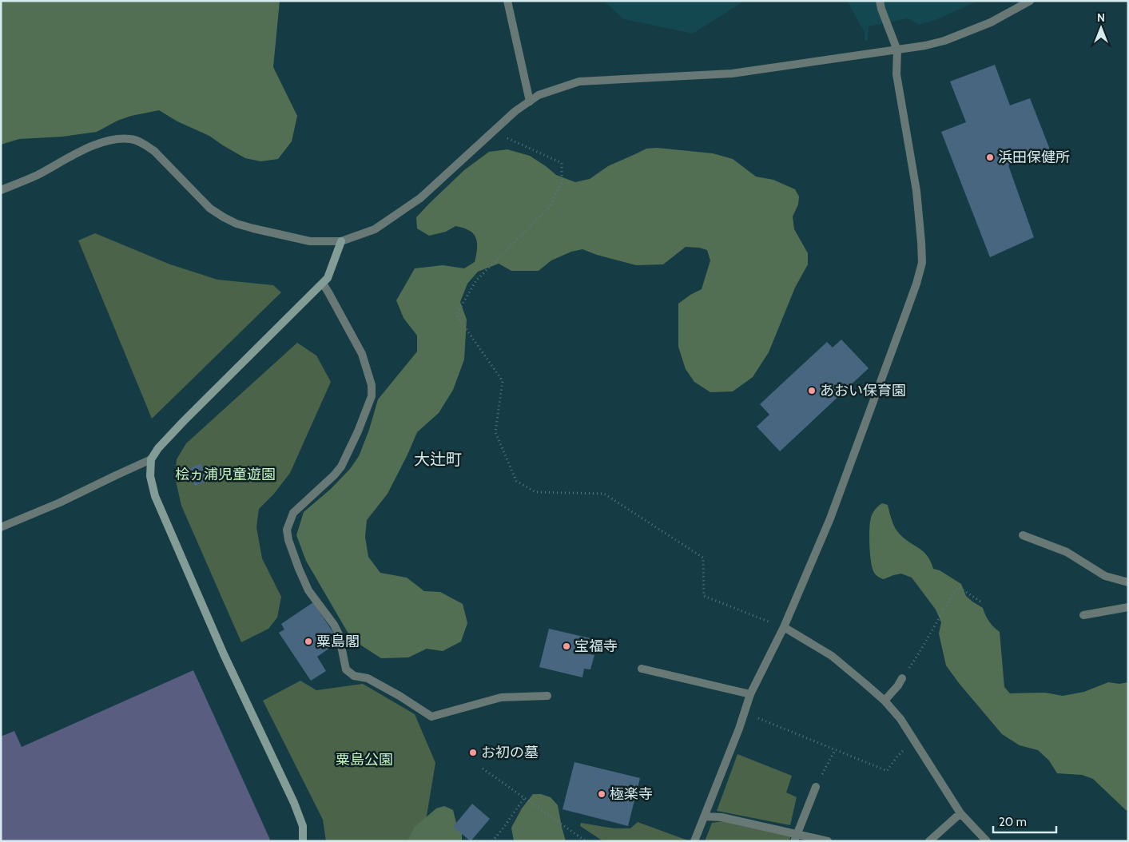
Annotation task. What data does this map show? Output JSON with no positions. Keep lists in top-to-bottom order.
{
  "districts": ["大辻町"],
  "parks": ["桧ヵ浦児童遊園", "粟島公園"],
  "places": [
    "浜田保健所",
    "あおい保育園",
    "粟島閣",
    "宝福寺",
    "お初の墓",
    "極楽寺"
  ],
  "scale_bar": "20 m",
  "north": "top"
}
